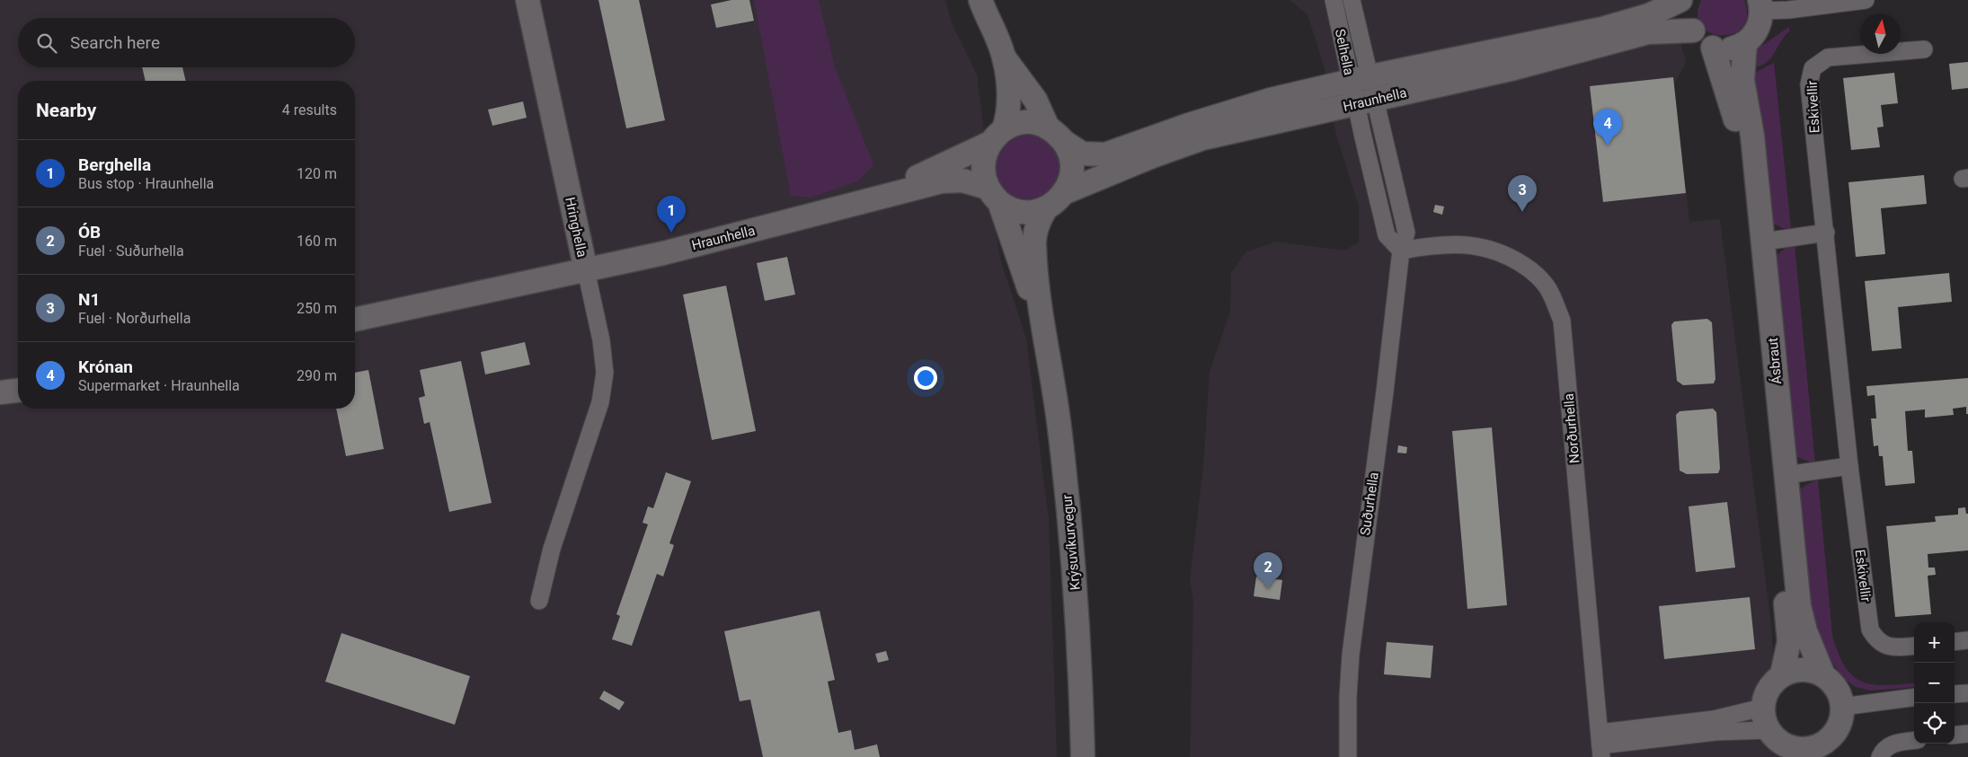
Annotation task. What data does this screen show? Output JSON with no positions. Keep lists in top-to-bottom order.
{
  "streets": {
    "street": [
      "Selhella",
      "Hraunhella",
      "Eskivellir",
      "Hringhella",
      "Ásbraut",
      "Norðurhella",
      "Suðurhella",
      "Krýsuvíkurvegur"
    ]
  },
  "crossings": [
    ["Selhella", "Hraunhella"],
    ["Hraunhella", "Hringhella"],
    ["Hraunhella", "Krýsuvíkurvegur"],
    ["Norðurhella", "Suðurhella"]
  ],
  "north": "top",
  "page": {
    "search": "Search here",
    "heading": ["Nearby", "4 results"],
    "pins": [
      "4",
      "3",
      "1",
      "2"
    ],
    "list": [
      {
        "mark": "1",
        "name": "Berghella",
        "note": "Bus stop · Hraunhella",
        "value": "120 m"
      },
      {
        "mark": "2",
        "name": "ÓB",
        "note": "Fuel · Suðurhella",
        "value": "160 m"
      },
      {
        "mark": "3",
        "name": "N1",
        "note": "Fuel · Norðurhella",
        "value": "250 m"
      },
      {
        "mark": "4",
        "name": "Krónan",
        "note": "Supermarket · Hraunhella",
        "value": "290 m"
      }
    ],
    "map_buttons": ["+", "−"]
  }
}
